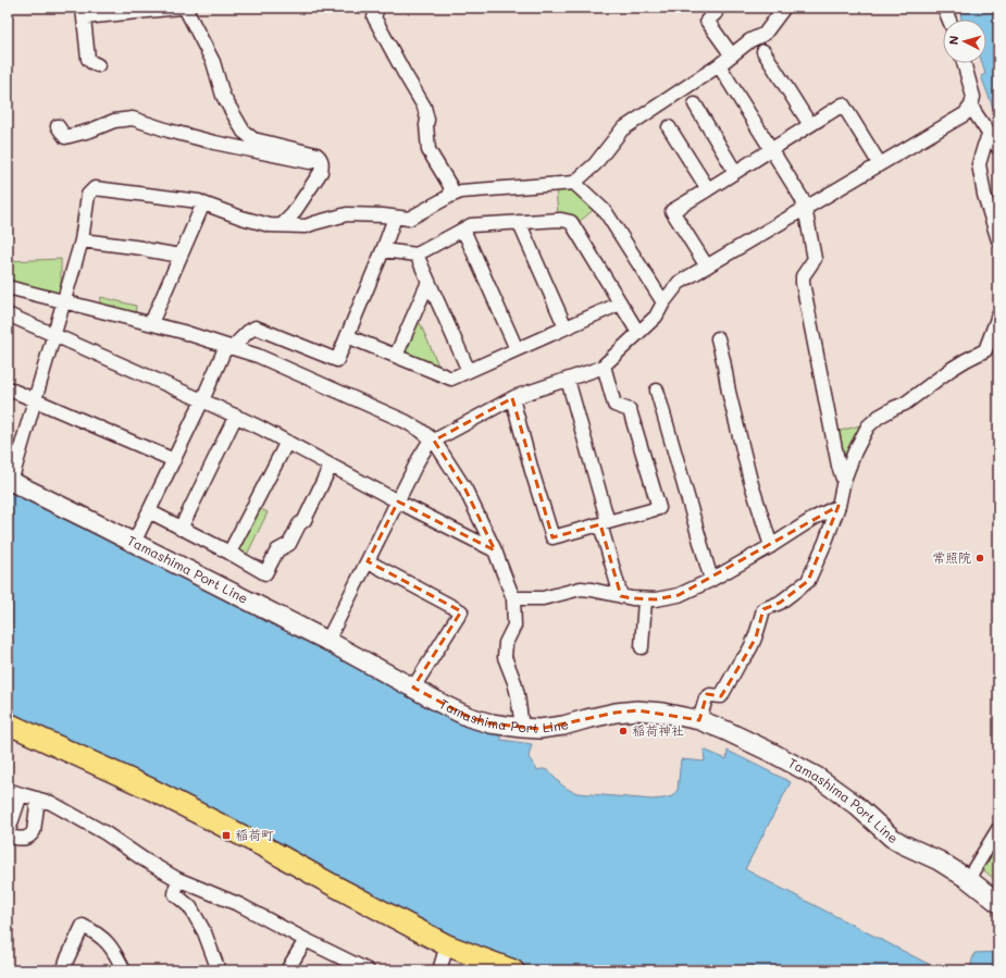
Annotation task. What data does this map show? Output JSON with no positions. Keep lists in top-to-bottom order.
{
  "streets": {
    "main road": ["Tamashima Port Line"]
  },
  "places": {
    "other": ["常照院", "稲荷神社"],
    "transit": ["稲荷町"]
  },
  "north": "left"
}
